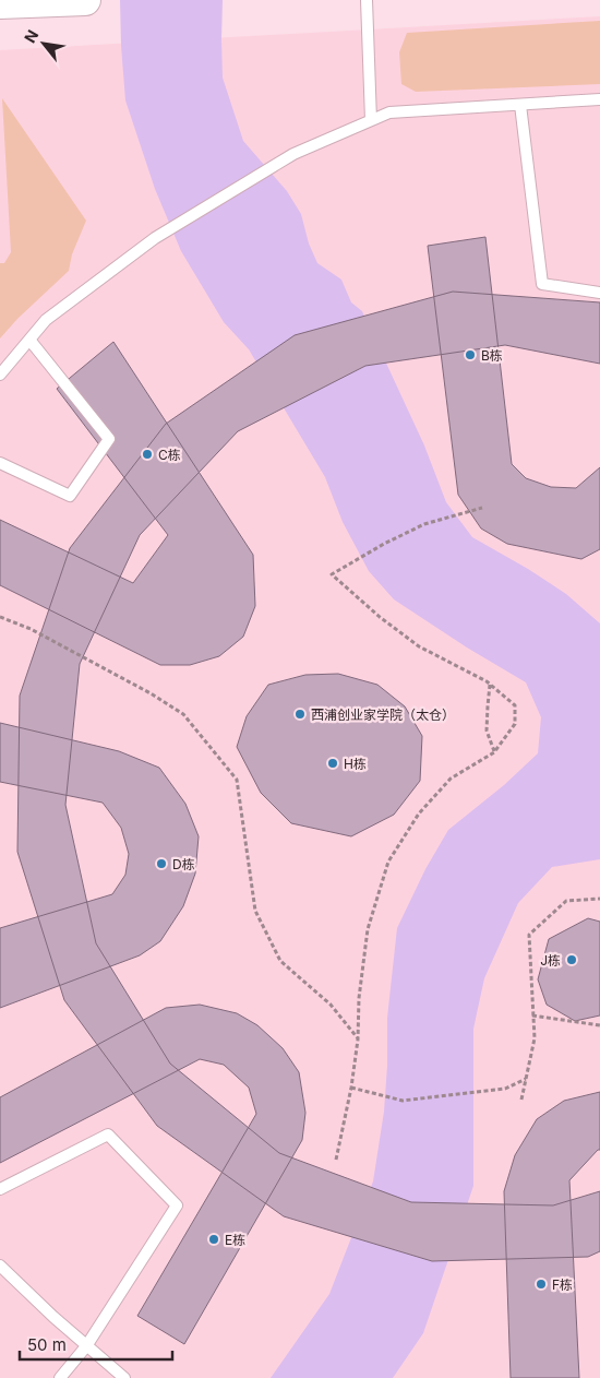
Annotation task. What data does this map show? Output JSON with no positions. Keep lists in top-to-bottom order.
{
  "places": [
    "B栋",
    "C栋",
    "西浦创业家学院（太仓）",
    "H栋",
    "D栋",
    "J栋",
    "E栋",
    "F栋"
  ],
  "scale_bar": "50 m",
  "north": "top left"
}
